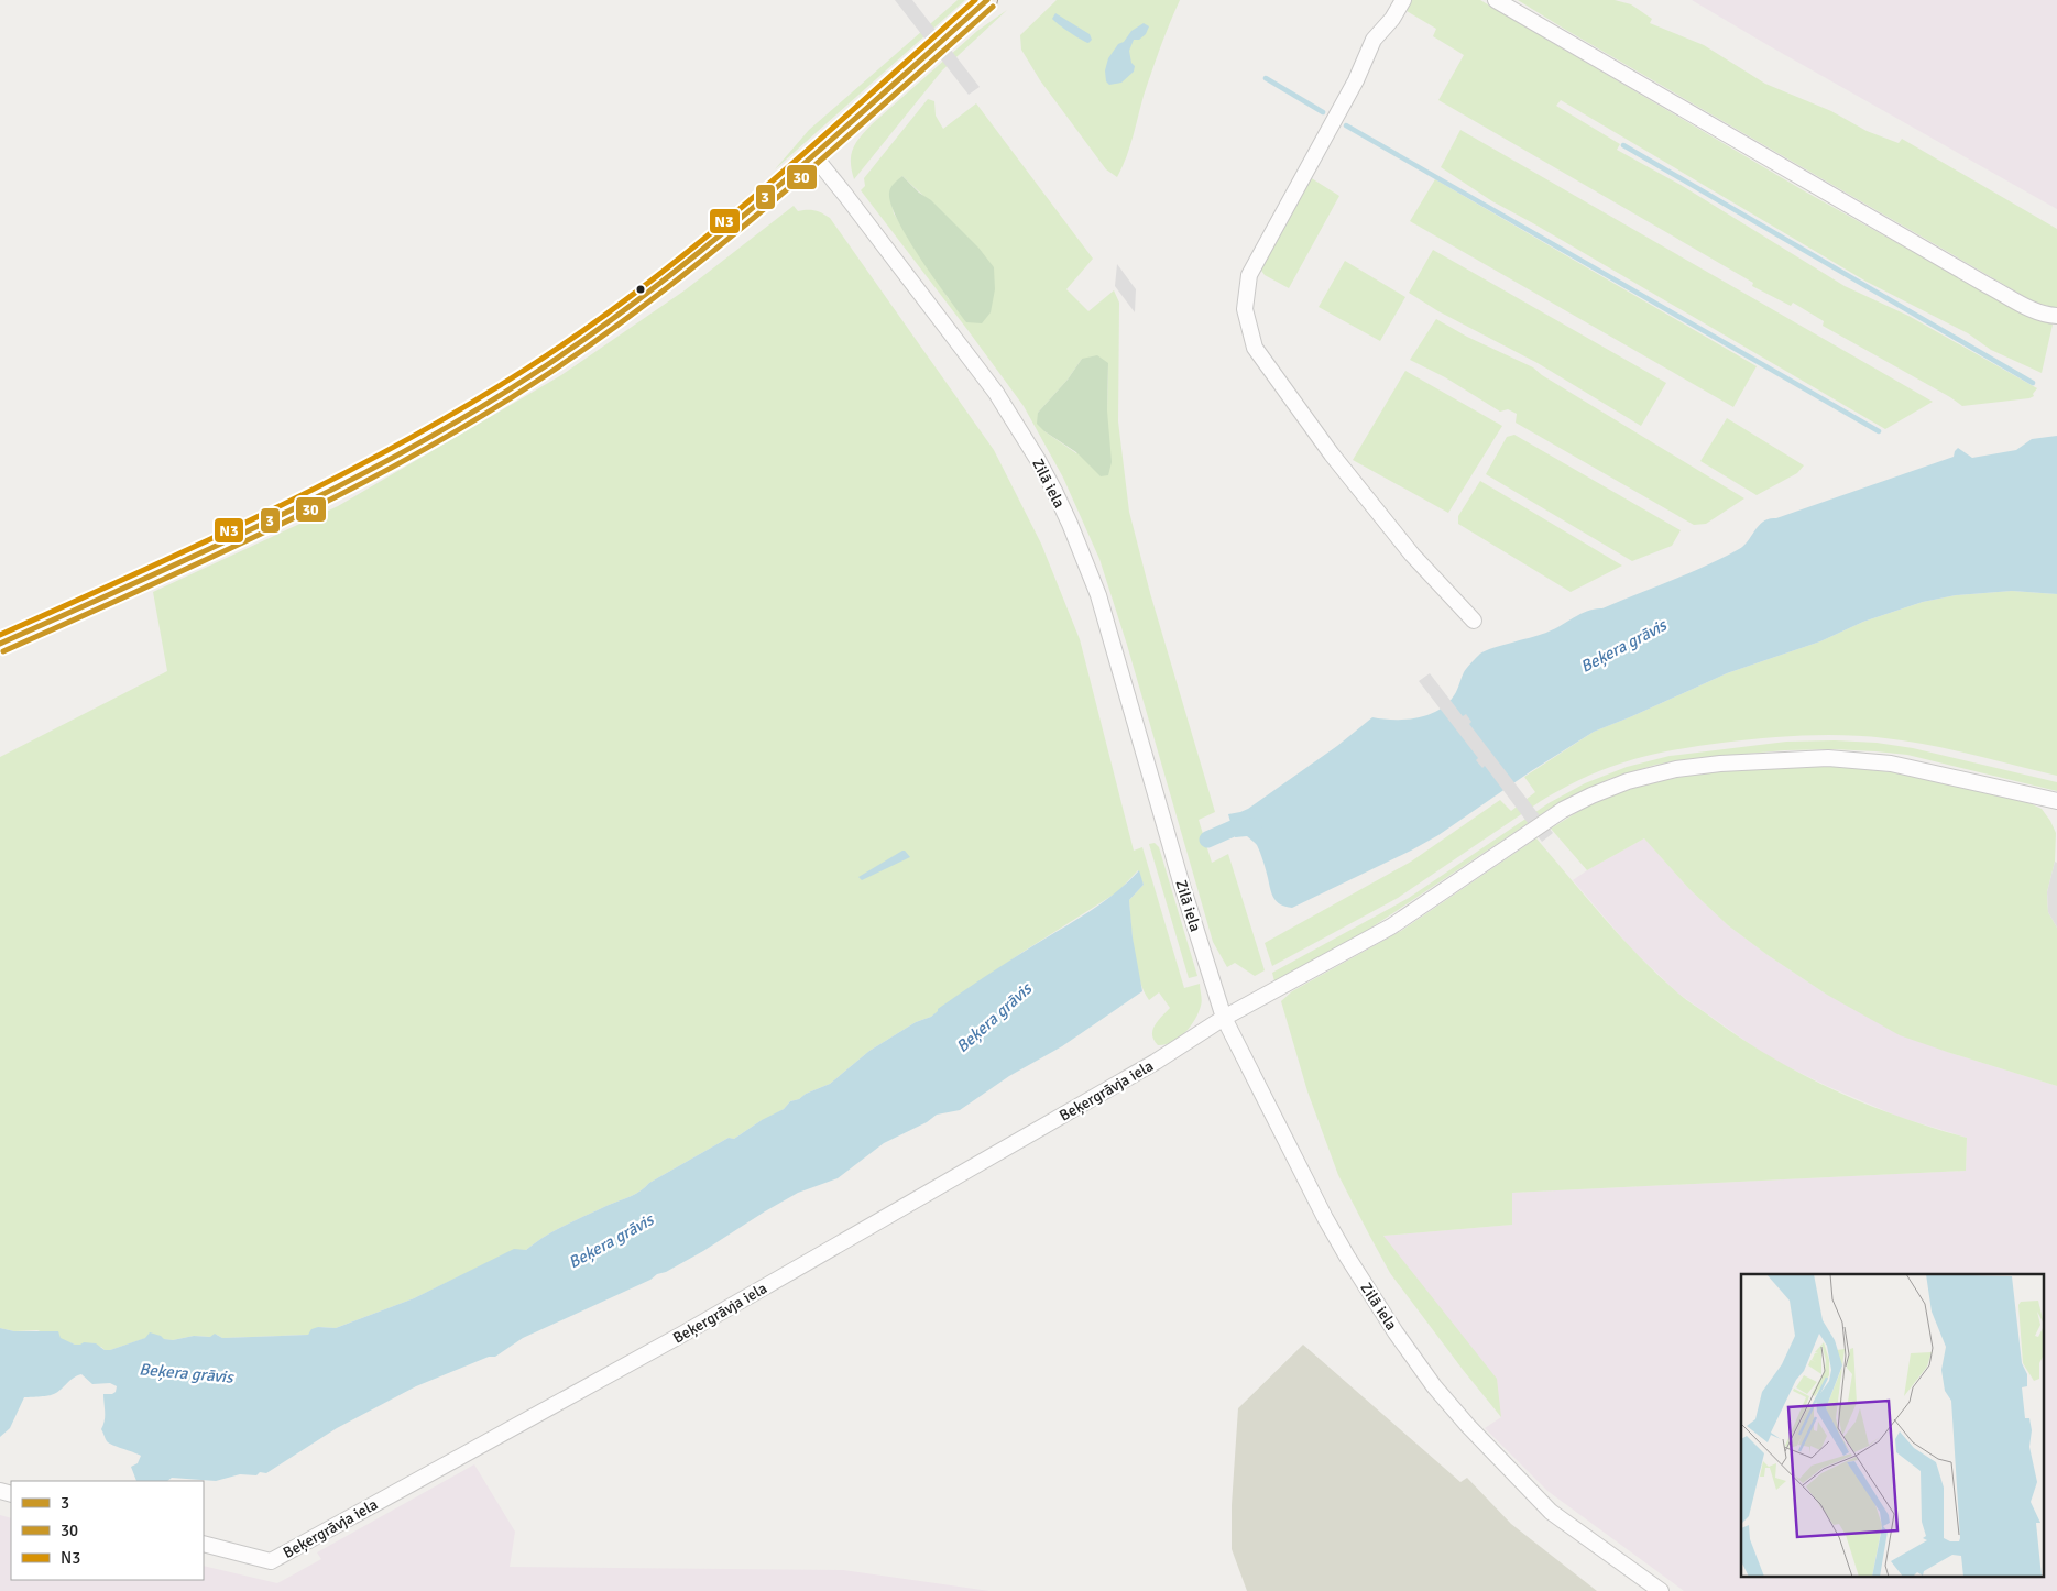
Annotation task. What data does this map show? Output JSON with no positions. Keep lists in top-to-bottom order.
{
  "streets": {
    "street": ["Zilā iela", "Beķergrāvja iela"]
  },
  "crossings": [
    ["Zilā iela", "Beķergrāvja iela"]
  ],
  "water": ["Beķera grāvis"],
  "lines": ["transit line 3", "transit line N3", "transit line 30"],
  "legend": ["3", "30", "N3"]
}
